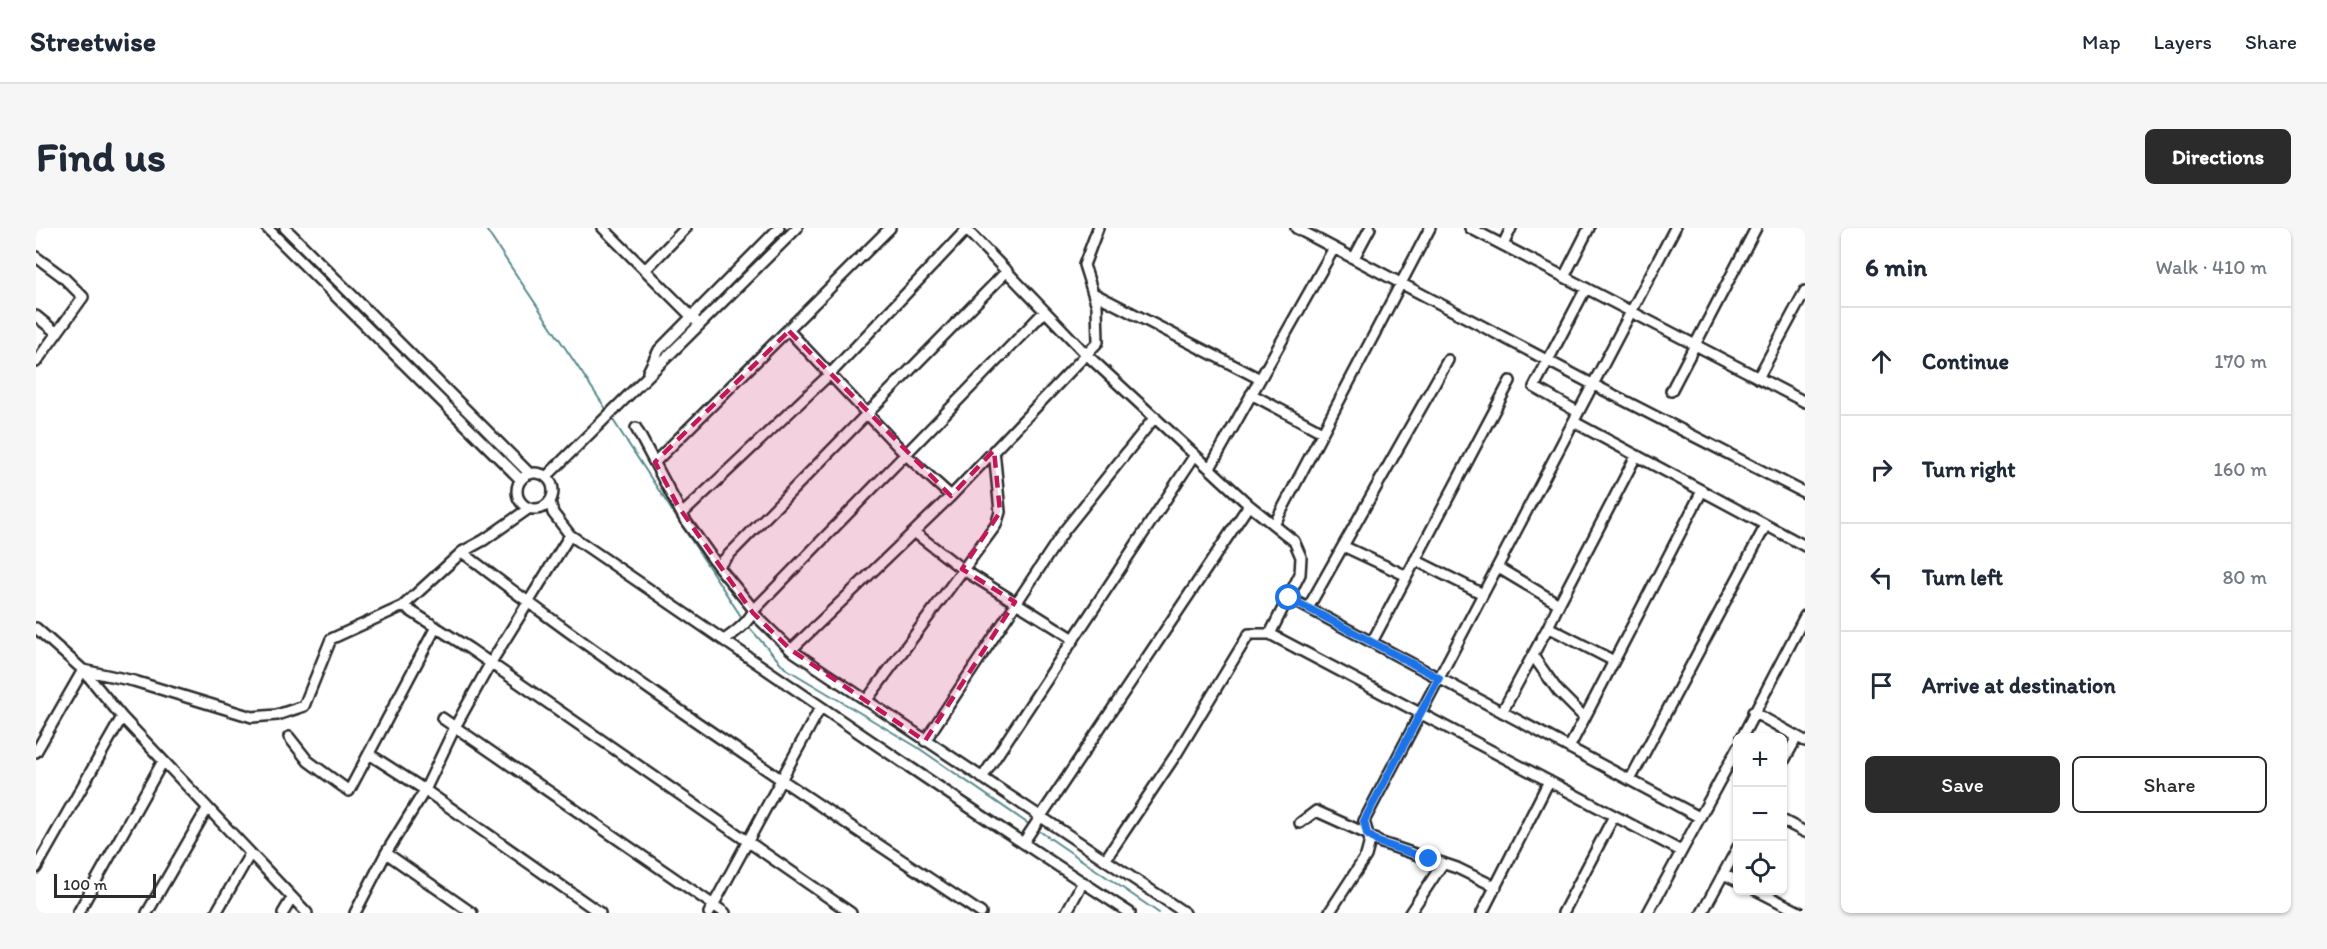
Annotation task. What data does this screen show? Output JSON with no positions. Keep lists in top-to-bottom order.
{
  "scale_bar": "100 m",
  "page": {
    "header": "Streetwise",
    "nav": ["Map", "Layers", "Share"],
    "buttons": [
      "Directions",
      ["Save", "Share"]
    ],
    "title": "Find us",
    "heading": ["6 min", "Walk · 410 m"],
    "list": [
      ["Continue", "170 m"],
      ["Turn right", "160 m"],
      ["Turn left", "80 m"],
      "Arrive at destination"
    ],
    "map_buttons": ["+", "−"],
    "scale": "100 m"
  }
}
